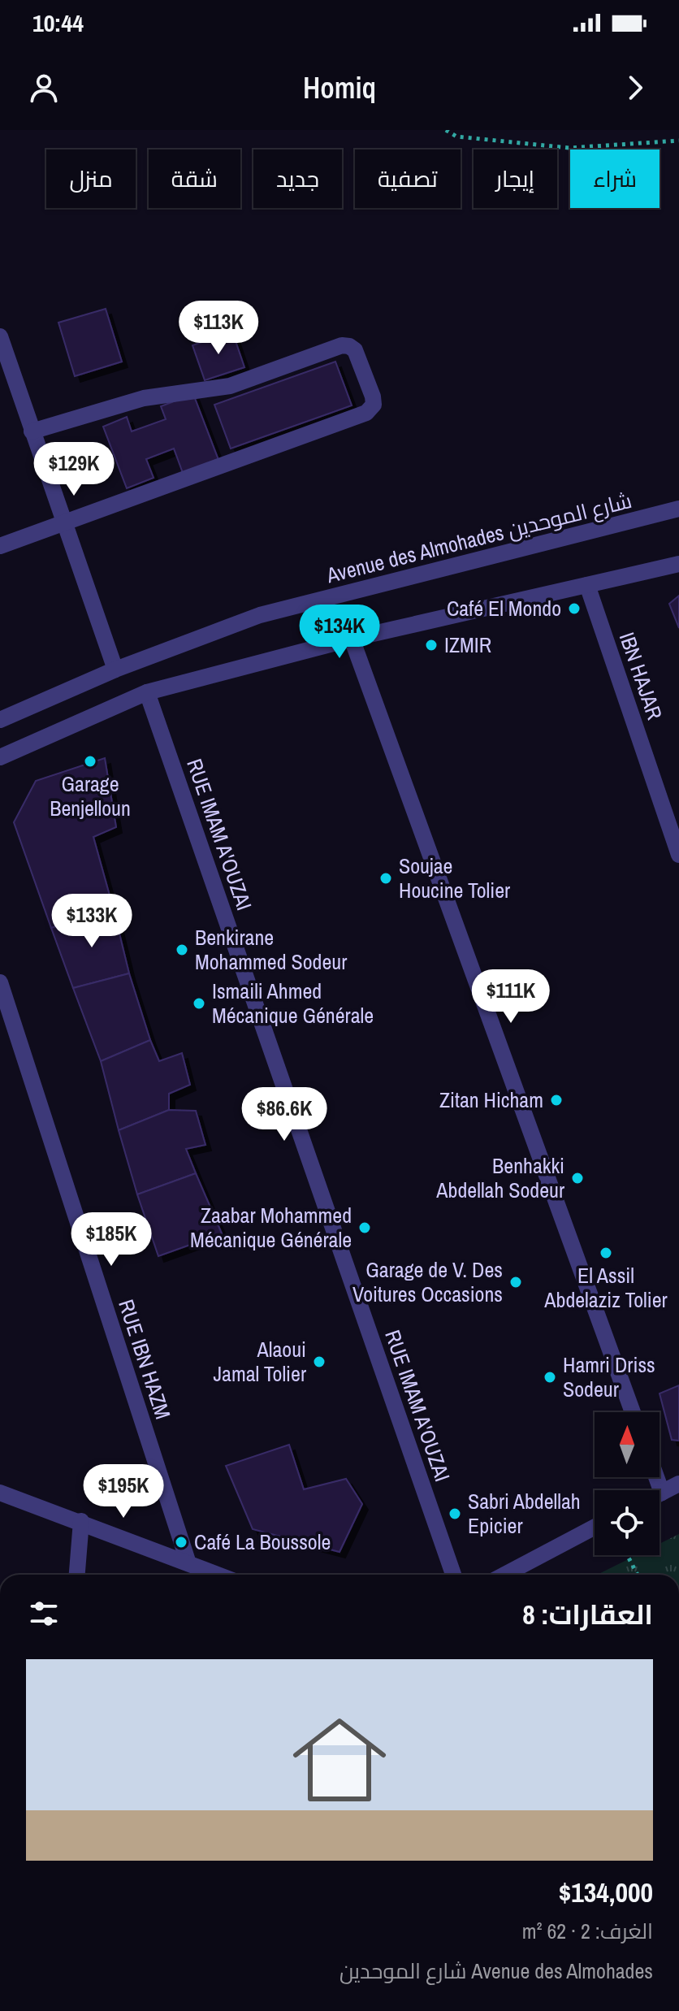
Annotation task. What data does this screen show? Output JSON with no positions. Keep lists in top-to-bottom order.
{
  "streets": {
    "street": [
      "Avenue des Almohades شارع الموحدين",
      "IBN HAJAR",
      "RUE IMAM A'OUZAI",
      "RUE IBN HAZM"
    ]
  },
  "places": [
    "Café El Mondo",
    "IZMIR",
    "Garage Benjelloun",
    "Soujae Houcine Tolier",
    "Benkirane Mohammed Sodeur",
    "Ismaili Ahmed Mécanique Générale",
    "Zitan Hicham",
    "Benhakki Abdellah Sodeur",
    "Zaabar Mohammed Mécanique Générale",
    "El Assil Abdelaziz Tolier",
    "Garage de V. Des Voitures Occasions",
    "Alaoui Jamal Tolier",
    "Hamri Driss Sodeur",
    "Sabri Abdellah Epicier",
    "Café La Boussole"
  ],
  "north": "top",
  "page": {
    "status": "10:44",
    "header": "Homiq",
    "chip": [
      "شراء",
      "إيجار",
      "تصفية",
      "جديد",
      "شقة",
      "منزل"
    ],
    "price": [
      "$113K",
      "$129K",
      "$134K",
      "$133K",
      "$111K",
      "$86.6K",
      "$185K",
      "$195K"
    ],
    "heading": "العقارات: 8",
    "list": [
      {
        "name": "$134,000",
        "note": "الغرف: 2 · 62 m² · Avenue des Almohades شارع الموحدين"
      }
    ]
  }
}
